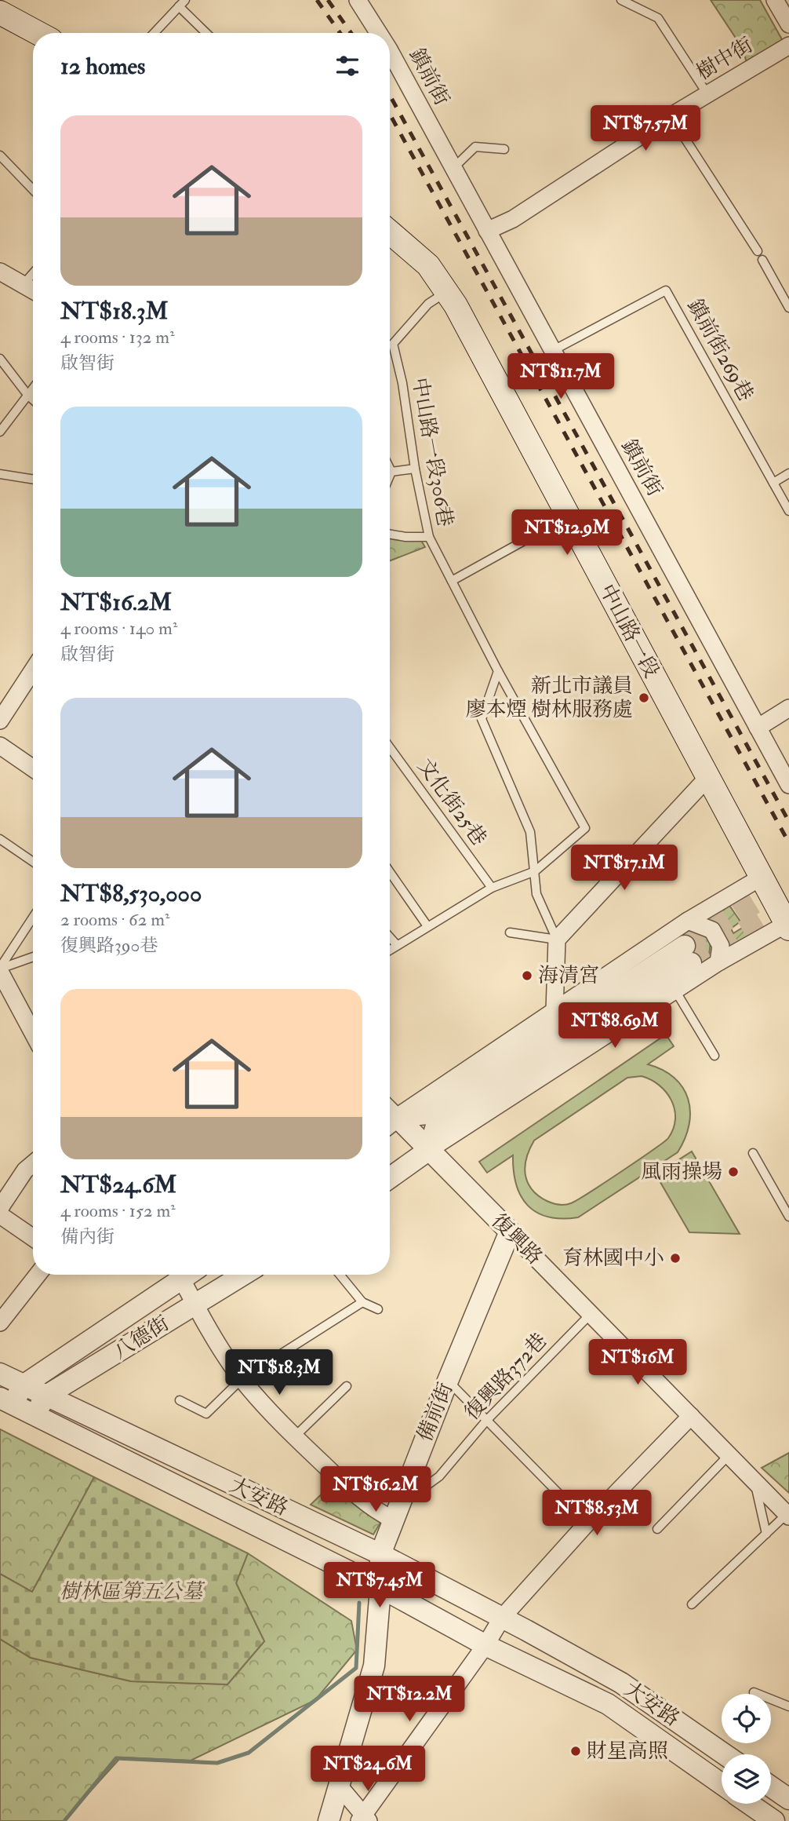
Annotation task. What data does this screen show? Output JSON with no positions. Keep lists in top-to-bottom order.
{
  "streets": {
    "main road": ["中山路一段"],
    "street": [
      "樹中街",
      "鎮前街",
      "復興路",
      "八德街",
      "備前街",
      "大安路"
    ],
    "lane": [
      "鎮前街269巷",
      "中山路一段306巷",
      "文化街25巷",
      "復興路372巷"
    ]
  },
  "crossings": [
    ["樹中街", "鎮前街"],
    ["鎮前街", "鎮前街269巷"],
    ["中山路一段306巷", "中山路一段"],
    ["復興路", "復興路372巷"],
    ["復興路", "備前街"],
    ["八德街", "大安路"],
    ["復興路372巷", "備前街"],
    ["備前街", "大安路"]
  ],
  "parks": ["樹林區第五公墓"],
  "places": [
    "新北市議員 廖本煙 樹林服務處",
    "海清宮",
    "風雨操場",
    "育林國中小",
    "財星高照"
  ],
  "page": {
    "heading": "12 homes",
    "list": [
      {
        "name": "NT$18.3M",
        "note": "4 rooms · 132 m² · 啟智街"
      },
      {
        "name": "NT$16.2M",
        "note": "4 rooms · 140 m² · 啟智街"
      },
      {
        "name": "NT$8,530,000",
        "note": "2 rooms · 62 m² · 復興路390巷"
      },
      {
        "name": "NT$24.6M",
        "note": "4 rooms · 152 m² · 備內街"
      }
    ],
    "price": [
      "NT$7.57M",
      "NT$11.7M",
      "NT$12.9M",
      "NT$17.1M",
      "NT$8.69M",
      "NT$16M",
      "NT$18.3M",
      "NT$16.2M",
      "NT$8.53M",
      "NT$7.45M",
      "NT$12.2M",
      "NT$24.6M"
    ]
  }
}
